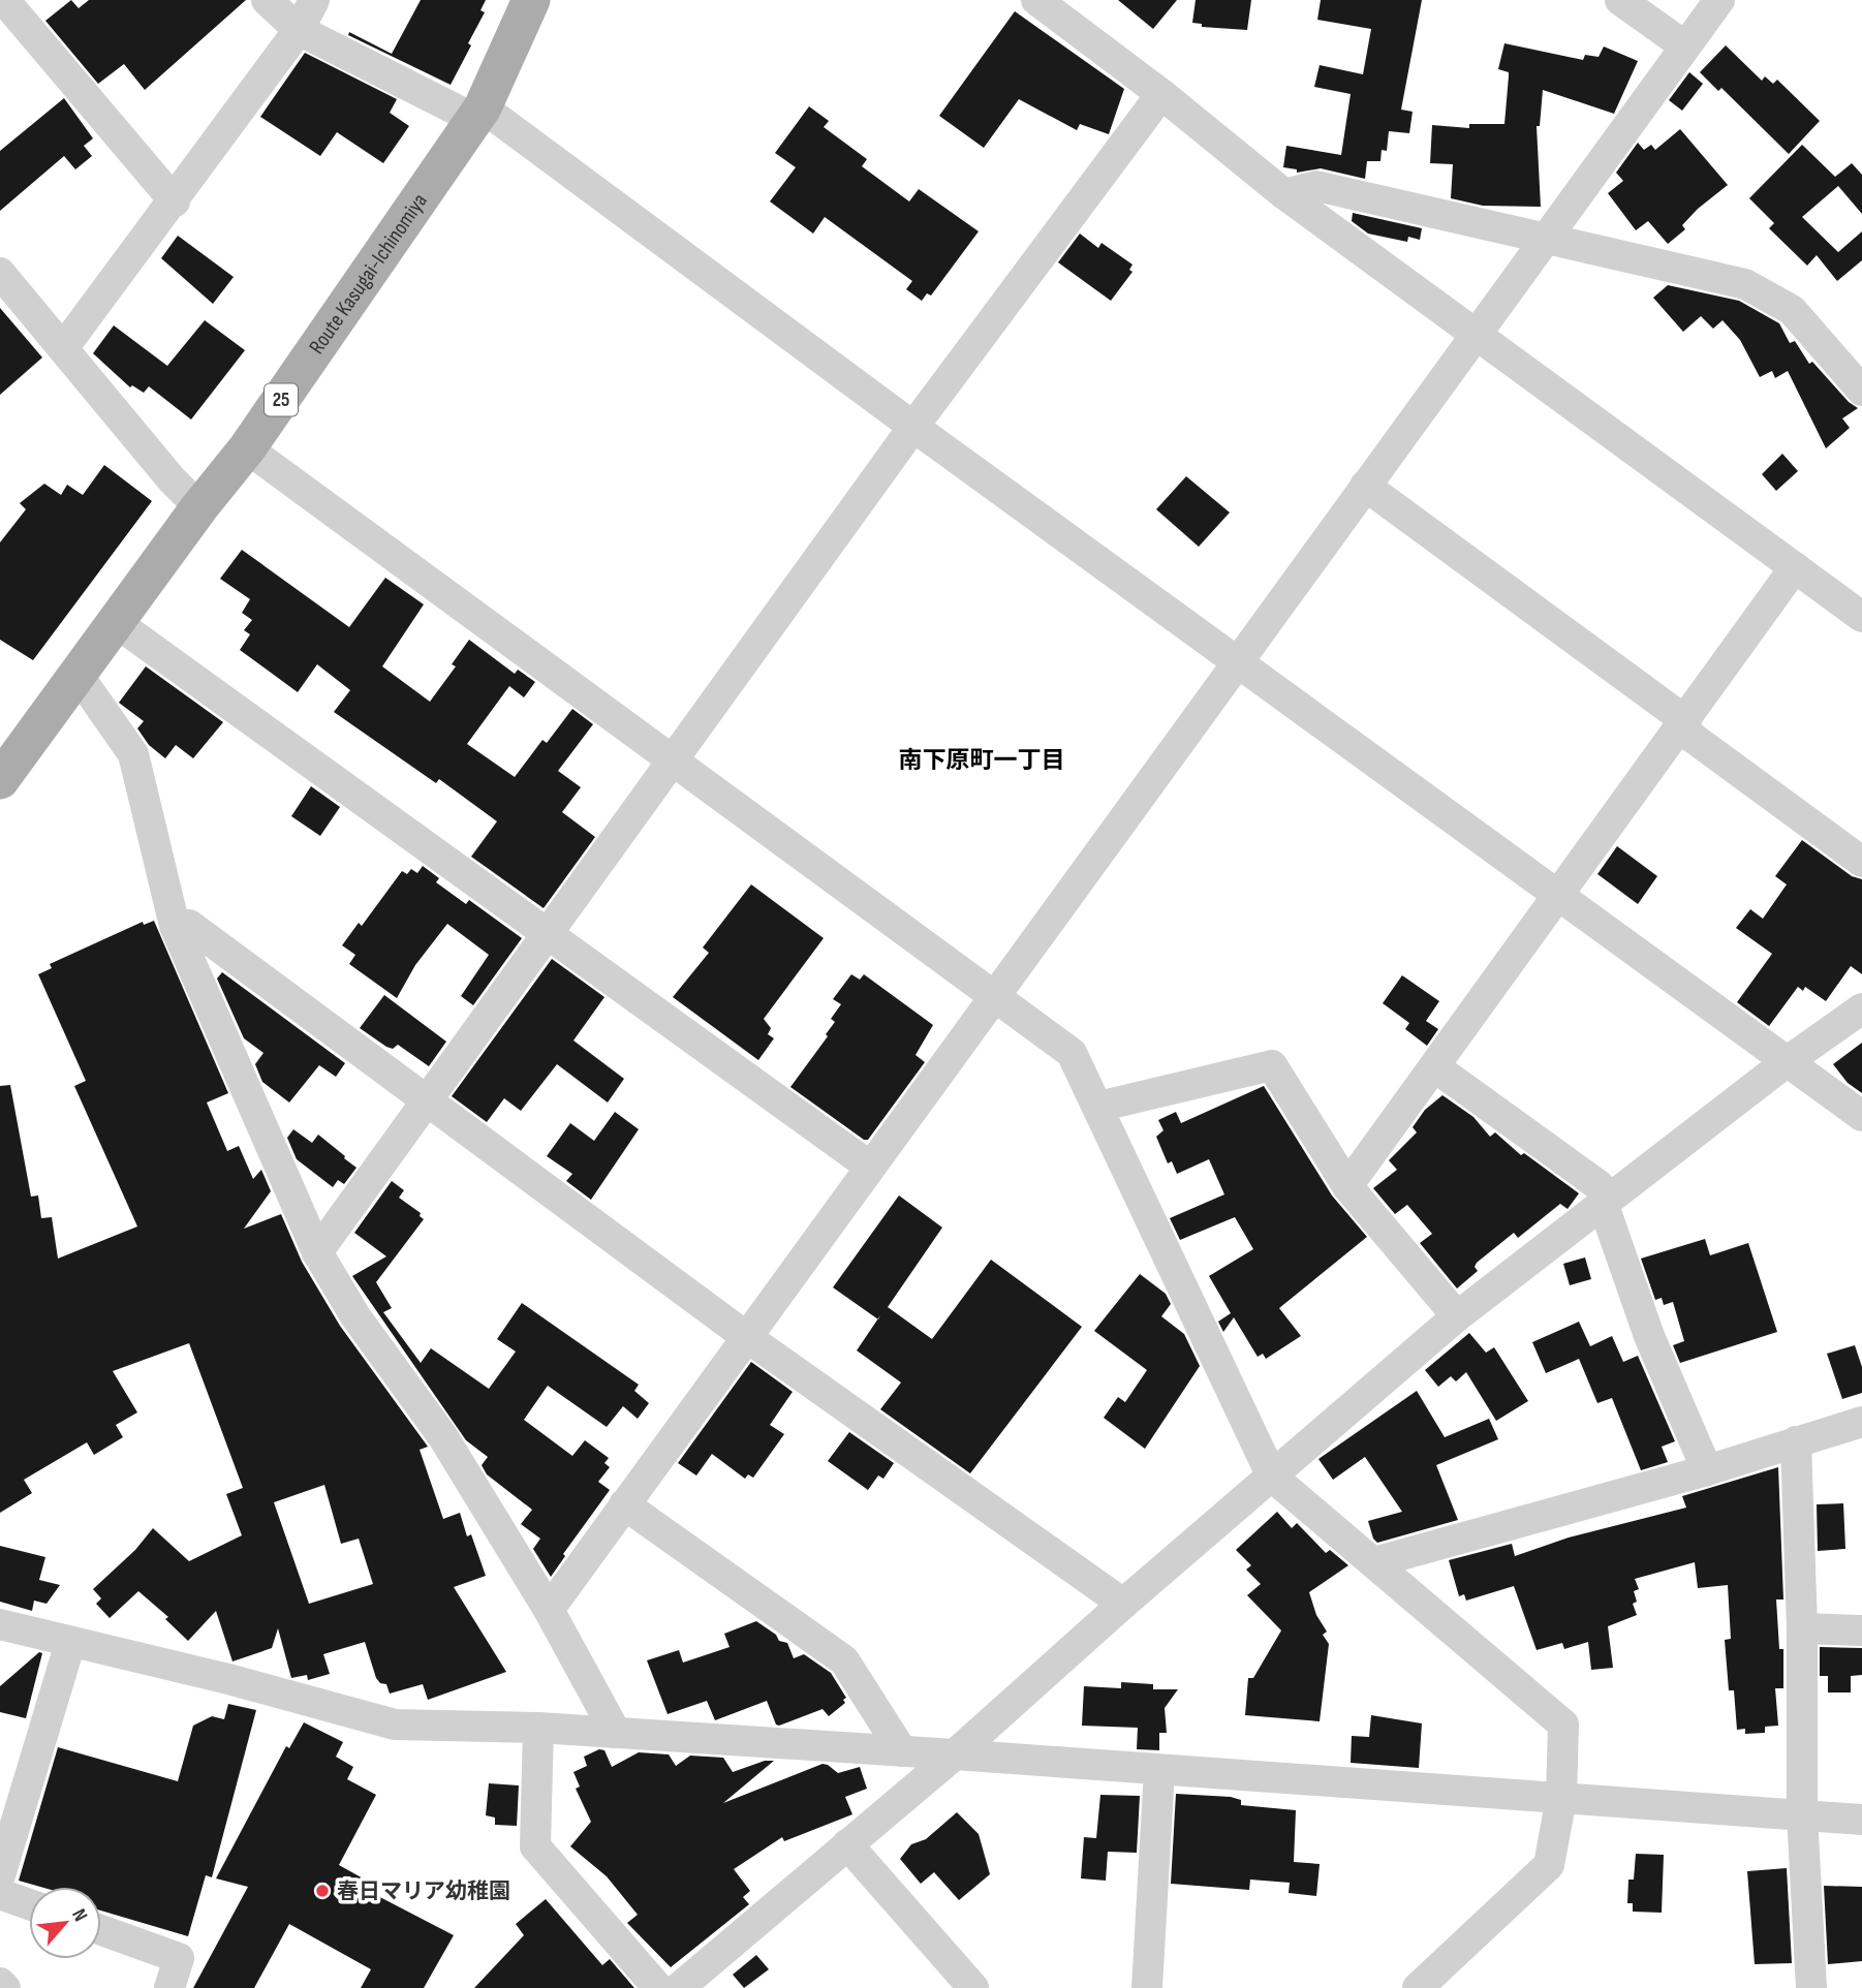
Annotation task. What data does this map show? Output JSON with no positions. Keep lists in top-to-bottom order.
{
  "streets": {
    "main road": ["Route Kasugai-Ichinomiya", "25"]
  },
  "districts": ["南下原町一丁目"],
  "places": ["春日マリア幼稚園"],
  "north": "top right"
}
